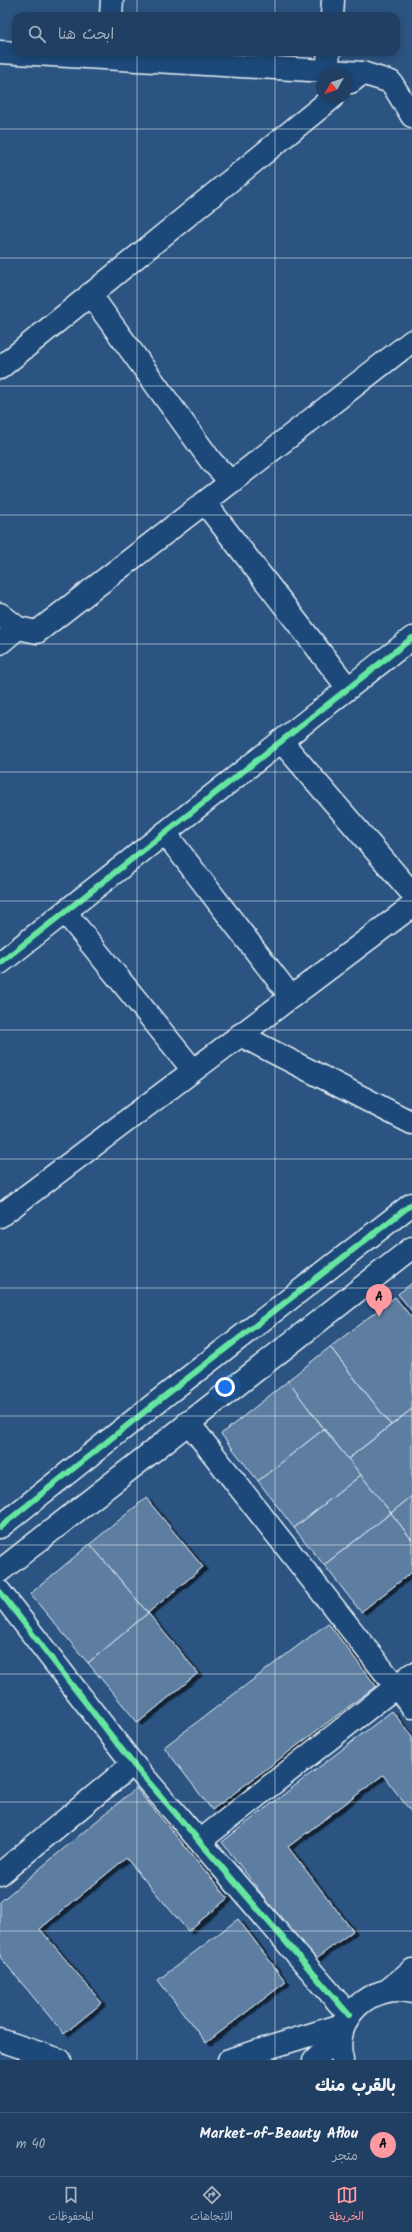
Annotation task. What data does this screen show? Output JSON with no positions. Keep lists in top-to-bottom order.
{
  "north": "bottom left",
  "page": {
    "search": "ابحث هنا",
    "pins": "A",
    "heading": "بالقرب منك",
    "list": [
      {
        "mark": "A",
        "name": "Market-of-Beauty Aflou",
        "note": "متجر",
        "value": "40 m"
      }
    ],
    "nav": ["الخريطة", "الاتجاهات", "المحفوظات"]
  }
}
